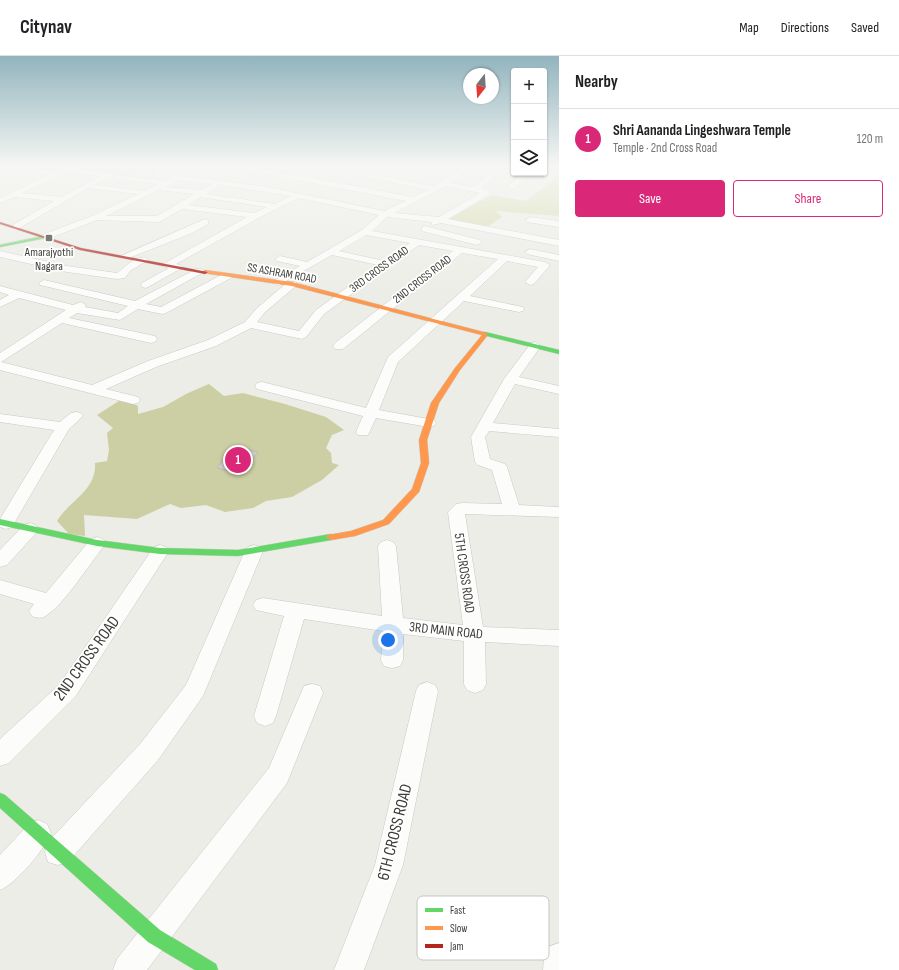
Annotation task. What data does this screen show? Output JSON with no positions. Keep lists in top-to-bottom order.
{
  "streets": {
    "street": [
      "3RD CROSS ROAD",
      "SS ASHRAM ROAD",
      "2ND CROSS ROAD",
      "5TH CROSS ROAD",
      "3RD MAIN ROAD",
      "6TH CROSS ROAD"
    ]
  },
  "crossings": [
    ["3RD CROSS ROAD", "SS ASHRAM ROAD"],
    ["SS ASHRAM ROAD", "2ND CROSS ROAD"],
    ["5TH CROSS ROAD", "3RD MAIN ROAD"]
  ],
  "places": {
    "transit": ["Amarajyothi Nagara"]
  },
  "legend": ["Fast", "Slow", "Jam"],
  "north": "bottom",
  "page": {
    "header": "Citynav",
    "nav": ["Map", "Directions", "Saved"],
    "heading": "Nearby",
    "map_buttons": ["+", "−"],
    "list": [
      {
        "mark": "1",
        "name": "Shri Aananda Lingeshwara Temple",
        "note": "Temple · 2nd Cross Road",
        "value": "120 m"
      }
    ],
    "buttons": ["Save", "Share"],
    "pins": "1"
  }
}
